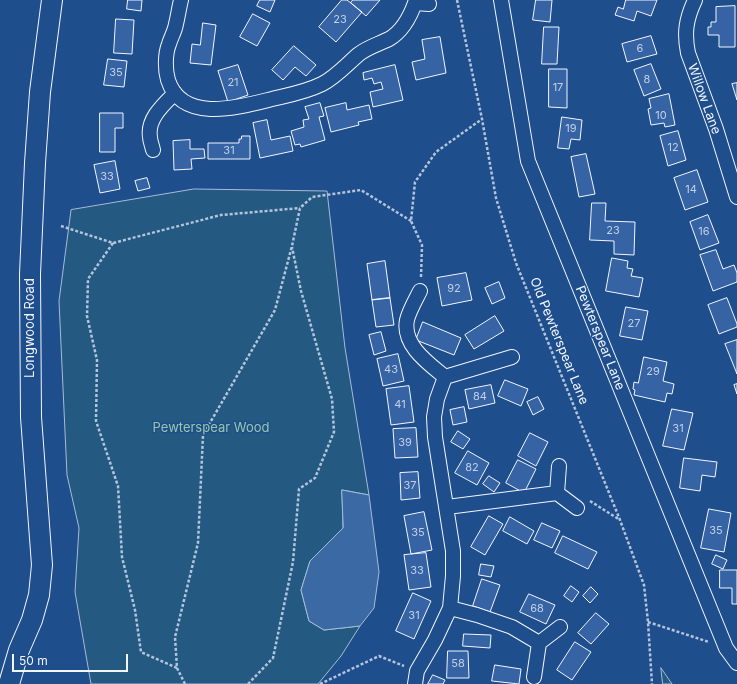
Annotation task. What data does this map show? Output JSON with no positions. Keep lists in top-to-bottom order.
{
  "streets": {
    "street": ["Willow Lane", "Longwood Road", "Pewterspear Lane"],
    "path": ["Old Pewterspear Lane"]
  },
  "parks": ["Pewterspear Wood"],
  "house_numbers": [
    "23",
    "6",
    "35",
    "8",
    "21",
    "17",
    "10",
    "19",
    "12",
    "31",
    "33",
    "14",
    "23",
    "16",
    "92",
    "27",
    "43",
    "29",
    "84",
    "41",
    "31",
    "39",
    "82",
    "37",
    "35",
    "35",
    "33",
    "68",
    "31",
    "58"
  ],
  "scale_bar": "50 m"
}
